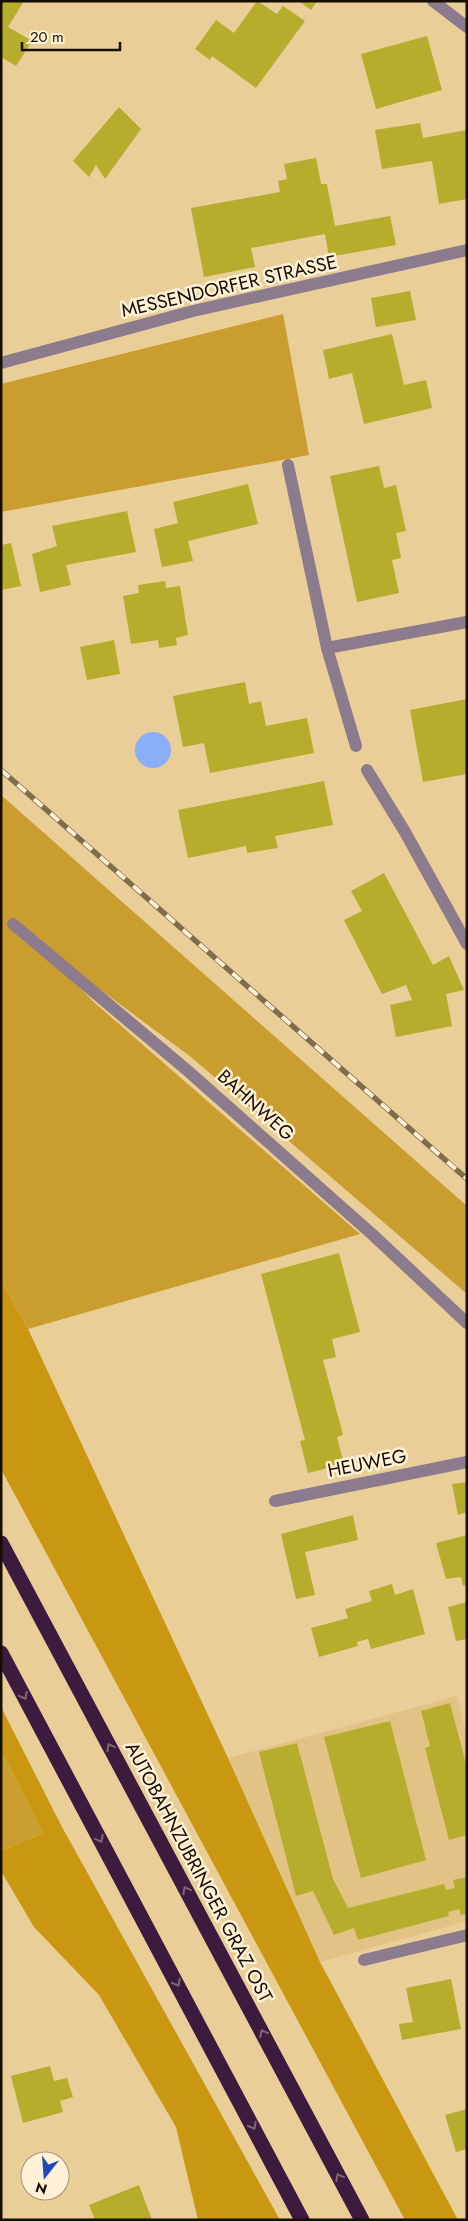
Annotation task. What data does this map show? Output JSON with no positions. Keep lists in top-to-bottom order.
{
  "streets": {
    "highway": ["AUTOBAHNZUBRINGER GRAZ OST"],
    "street": ["MESSENDORFER STRASSE", "BAHNWEG", "HEUWEG"]
  },
  "scale_bar": "20 m",
  "north": "bottom"
}
